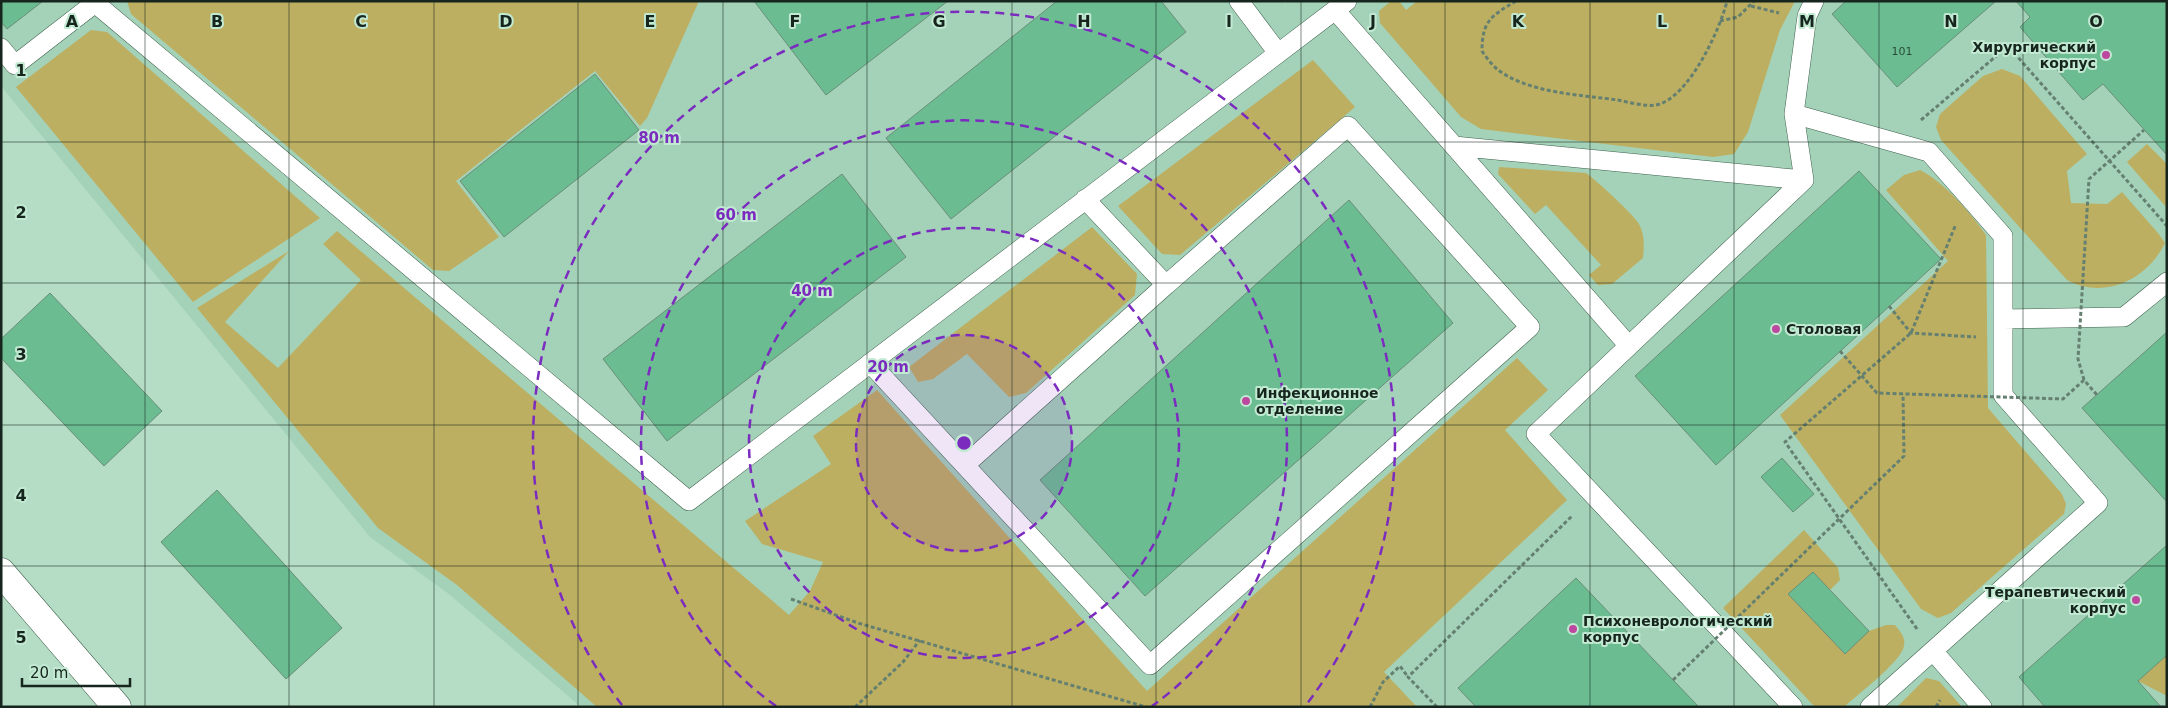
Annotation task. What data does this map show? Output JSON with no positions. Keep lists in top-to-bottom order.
{
  "places": [
    "Хирургический корпус",
    "Столовая",
    "Инфекционное отделение",
    "Терапевтический корпус",
    "Психоневрологический корпус"
  ],
  "house_numbers": ["101"],
  "scale_bar": "20 m",
  "grid": {
    "columns": [
      "A",
      "B",
      "C",
      "D",
      "E",
      "F",
      "G",
      "H",
      "I",
      "J",
      "K",
      "L",
      "M",
      "N",
      "O"
    ],
    "rows": [
      "1",
      "2",
      "3",
      "4",
      "5"
    ]
  },
  "rings": [
    "80 m",
    "60 m",
    "40 m",
    "20 m"
  ]
}
